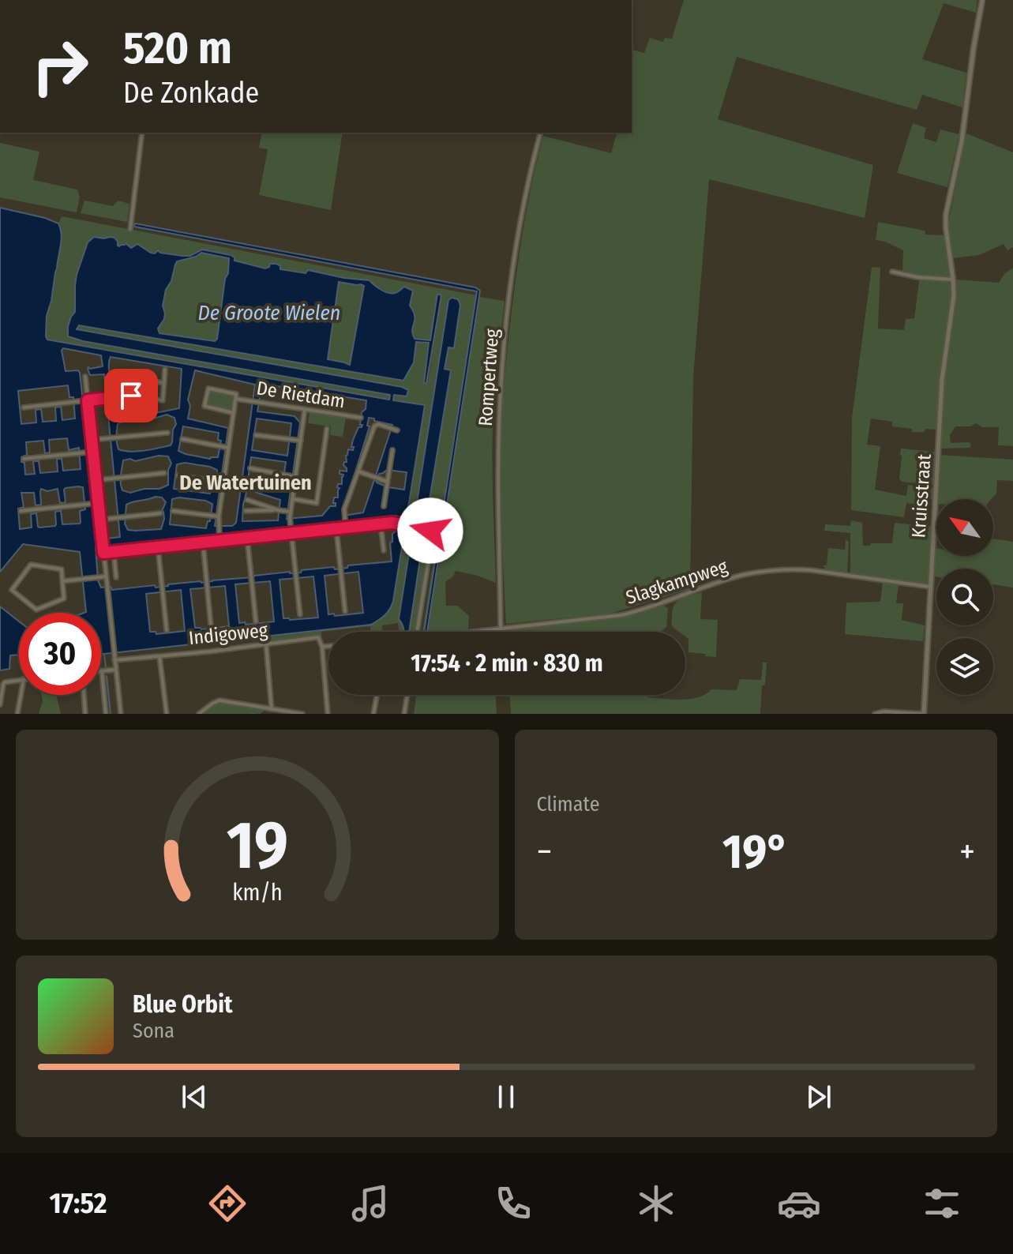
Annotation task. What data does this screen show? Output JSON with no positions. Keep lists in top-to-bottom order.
{
  "streets": {
    "street": [
      "Rompertweg",
      "De Rietdam",
      "Kruisstraat",
      "Slagkampweg",
      "Indigoweg"
    ]
  },
  "crossings": [
    ["Rompertweg", "Slagkampweg"],
    ["Kruisstraat", "Slagkampweg"]
  ],
  "districts": ["De Watertuinen"],
  "water": ["De Groote Wielen"],
  "north": "top left",
  "page": {
    "turn": ["520 m", "De Zonkade"],
    "limit": "30",
    "trip": "17:54 · 2 min · 830 m",
    "tile": "Climate",
    "heat": ["−", "19°", "+"],
    "song": ["Blue Orbit", "Sona"],
    "tabs": "17:52",
    "gauge": ["19", "km/h"]
  }
}
